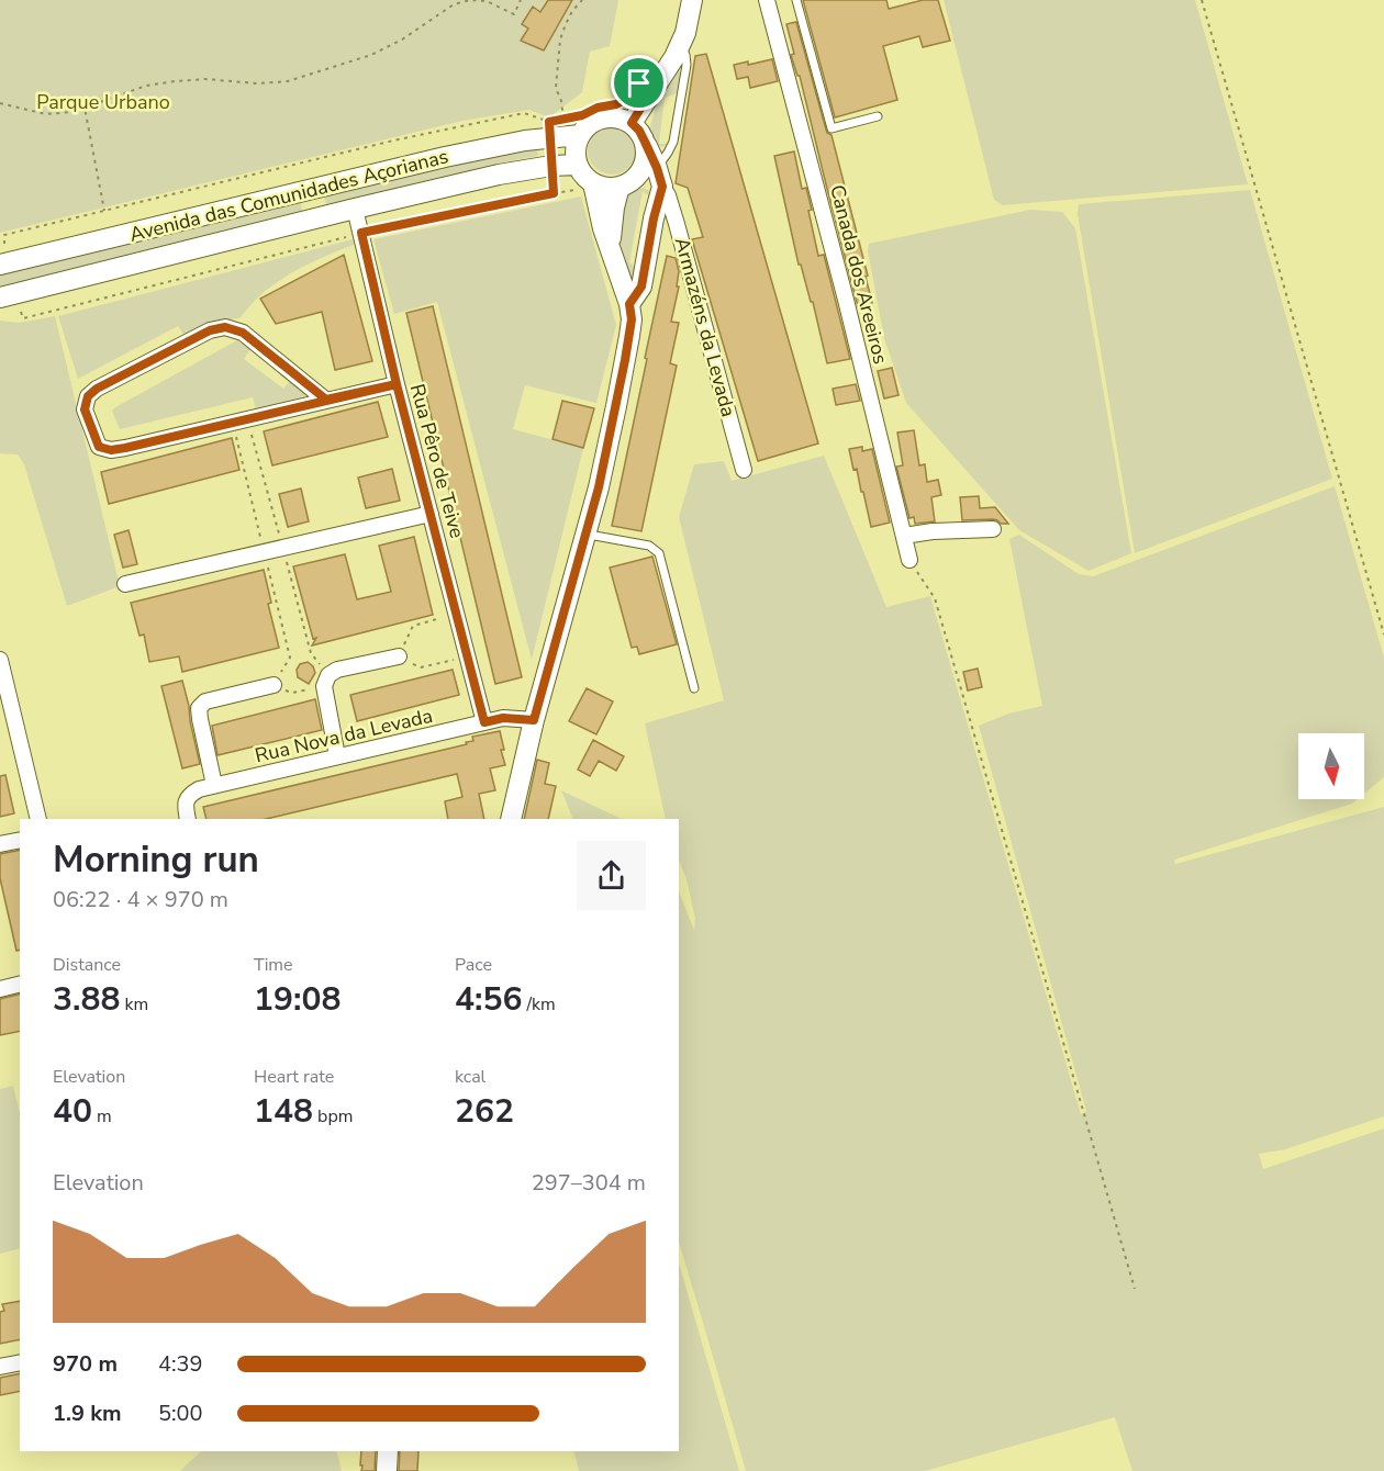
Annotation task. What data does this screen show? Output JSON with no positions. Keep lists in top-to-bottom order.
{
  "streets": {
    "street": [
      "Avenida das Comunidades Açorianas",
      "Canada dos Areeiros",
      "Armazéns da Levada",
      "Rua Pêro de Teive",
      "Rua Nova da Levada"
    ]
  },
  "crossings": [
    ["Avenida das Comunidades Açorianas", "Rua Pêro de Teive"],
    ["Rua Pêro de Teive", "Rua Nova da Levada"]
  ],
  "parks": ["Parque Urbano"],
  "north": "bottom",
  "page": {
    "heading": ["Morning run", "06:22 · 4 × 970 m"],
    "stats": [
      ["Distance", "3.88 km"],
      ["Time", "19:08"],
      ["Pace", "4:56 /km"],
      ["Elevation", "40 m"],
      ["Heart rate", "148 bpm"],
      ["kcal", "262"]
    ],
    "chart": ["Elevation", "297–304 m"],
    "list": [
      {
        "name": "970 m",
        "note": "4:39"
      },
      {
        "name": "1.9 km",
        "note": "5:00"
      }
    ]
  }
}
